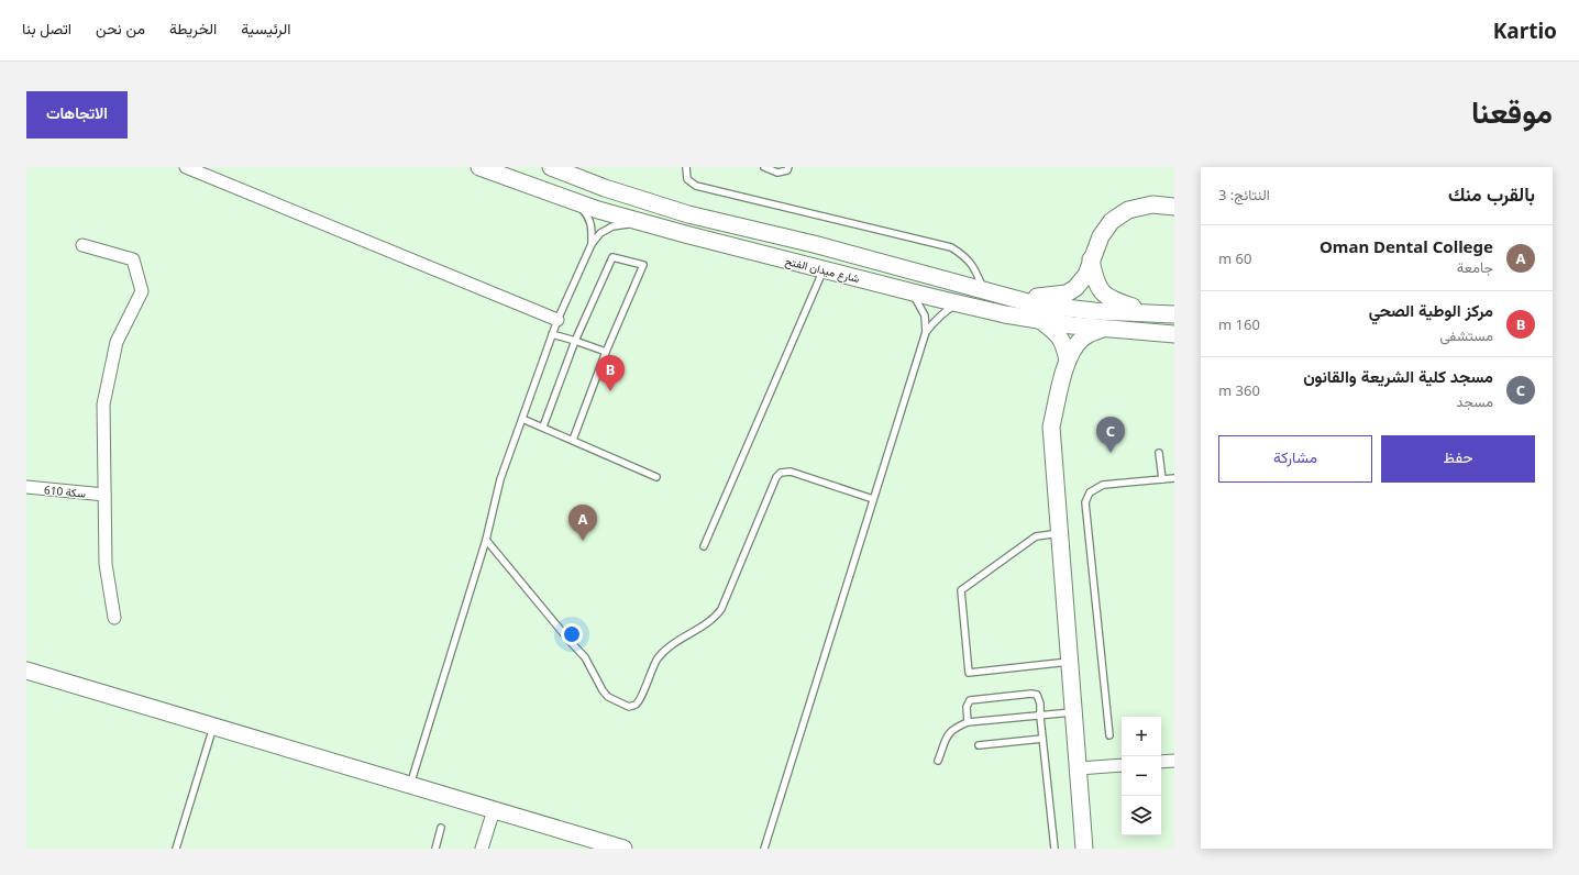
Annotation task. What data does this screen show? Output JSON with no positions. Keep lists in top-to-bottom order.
{
  "streets": {
    "street": ["شارع ميدان الفتح", "سكة 610"]
  },
  "page": {
    "header": "Kartio",
    "nav": [
      "الرئيسية",
      "الخريطة",
      "من نحن",
      "اتصل بنا"
    ],
    "title": "موقعنا",
    "buttons": [
      "الاتجاهات",
      ["حفظ", "مشاركة"]
    ],
    "heading": ["بالقرب منك", "النتائج: 3"],
    "list": [
      {
        "mark": "A",
        "name": "Oman Dental College",
        "note": "جامعة",
        "value": "60 m"
      },
      {
        "mark": "B",
        "name": "مركز الوطية الصحي",
        "note": "مستشفى",
        "value": "160 m"
      },
      {
        "mark": "C",
        "name": "مسجد كلية الشريعة والقانون",
        "note": "مسجد",
        "value": "360 m"
      }
    ],
    "pins": ["B", "C", "A"],
    "map_buttons": ["+", "−"]
  }
}
